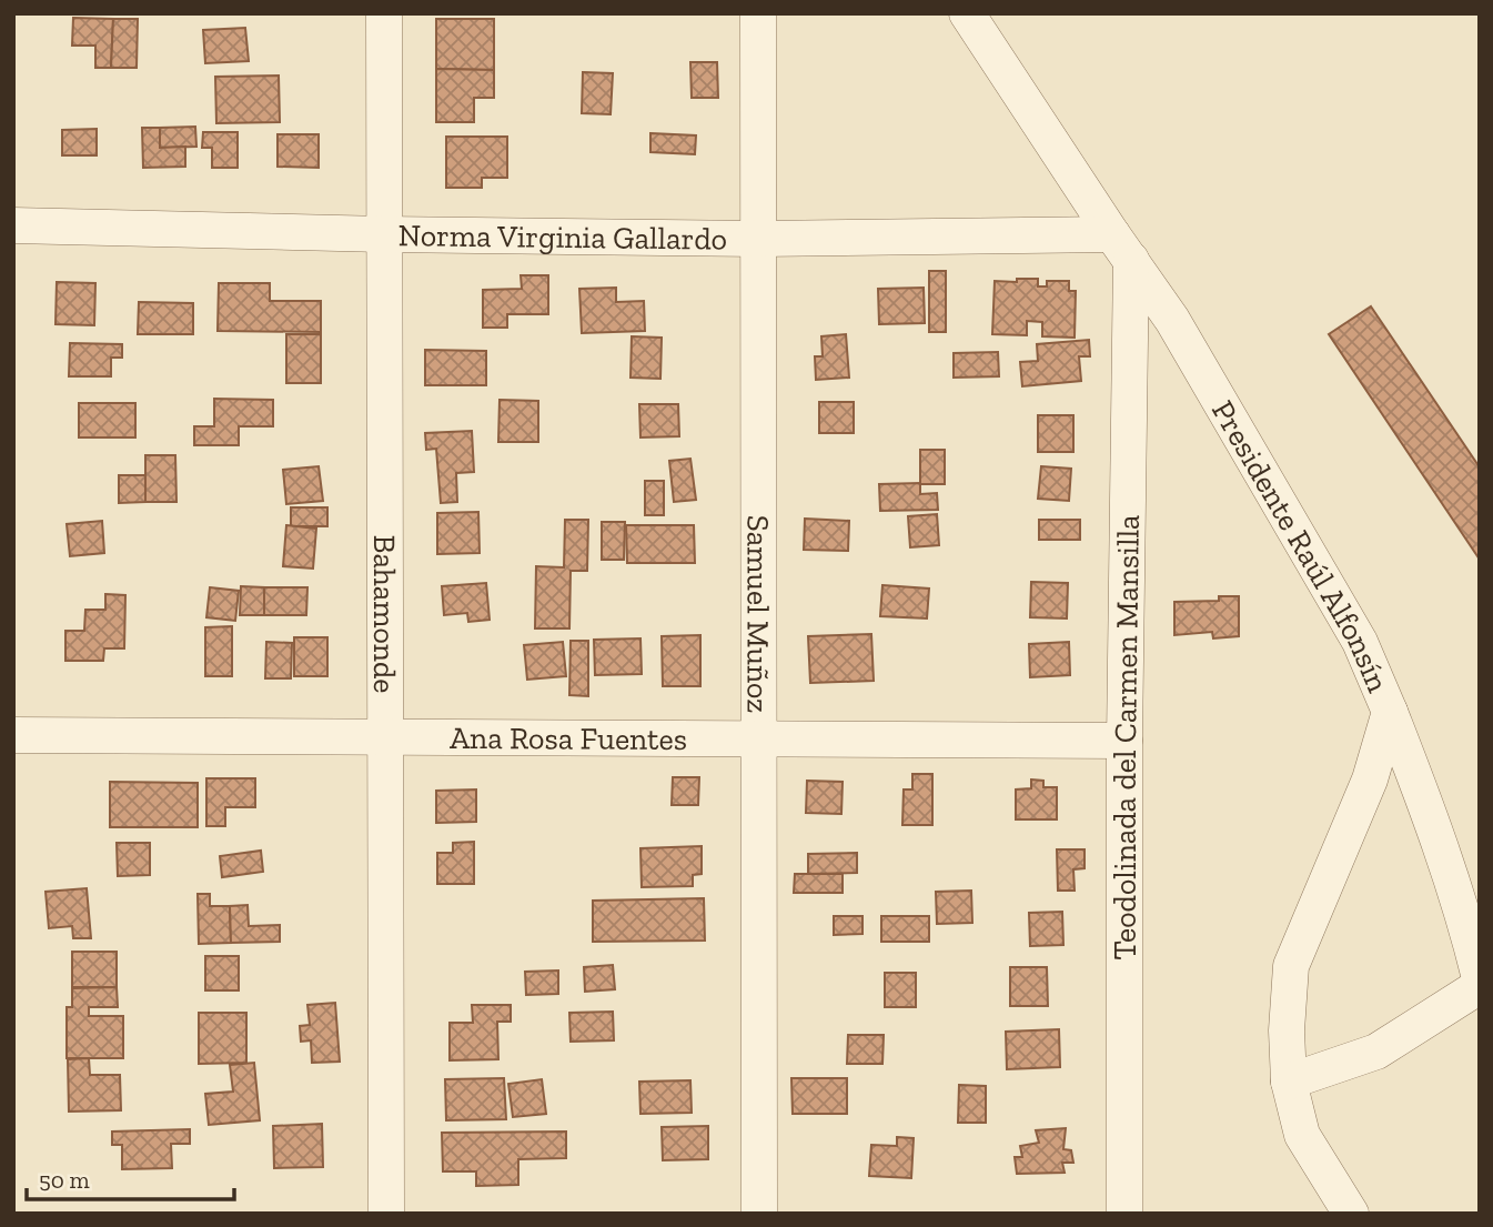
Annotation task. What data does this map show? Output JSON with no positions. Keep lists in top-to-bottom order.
{
  "streets": {
    "street": [
      "Norma Virginia Gallardo",
      "Presidente Raúl Alfonsín",
      "Bahamonde",
      "Samuel Muñoz",
      "Ana Rosa Fuentes",
      "Teodolinada del Carmen Mansilla"
    ]
  },
  "crossings": [
    ["Norma Virginia Gallardo", "Presidente Raúl Alfonsín"],
    ["Norma Virginia Gallardo", "Bahamonde"],
    ["Norma Virginia Gallardo", "Samuel Muñoz"],
    ["Norma Virginia Gallardo", "Teodolinada del Carmen Mansilla"],
    ["Presidente Raúl Alfonsín", "Teodolinada del Carmen Mansilla"],
    ["Bahamonde", "Ana Rosa Fuentes"],
    ["Samuel Muñoz", "Ana Rosa Fuentes"],
    ["Ana Rosa Fuentes", "Teodolinada del Carmen Mansilla"]
  ],
  "scale_bar": "50 m"
}
